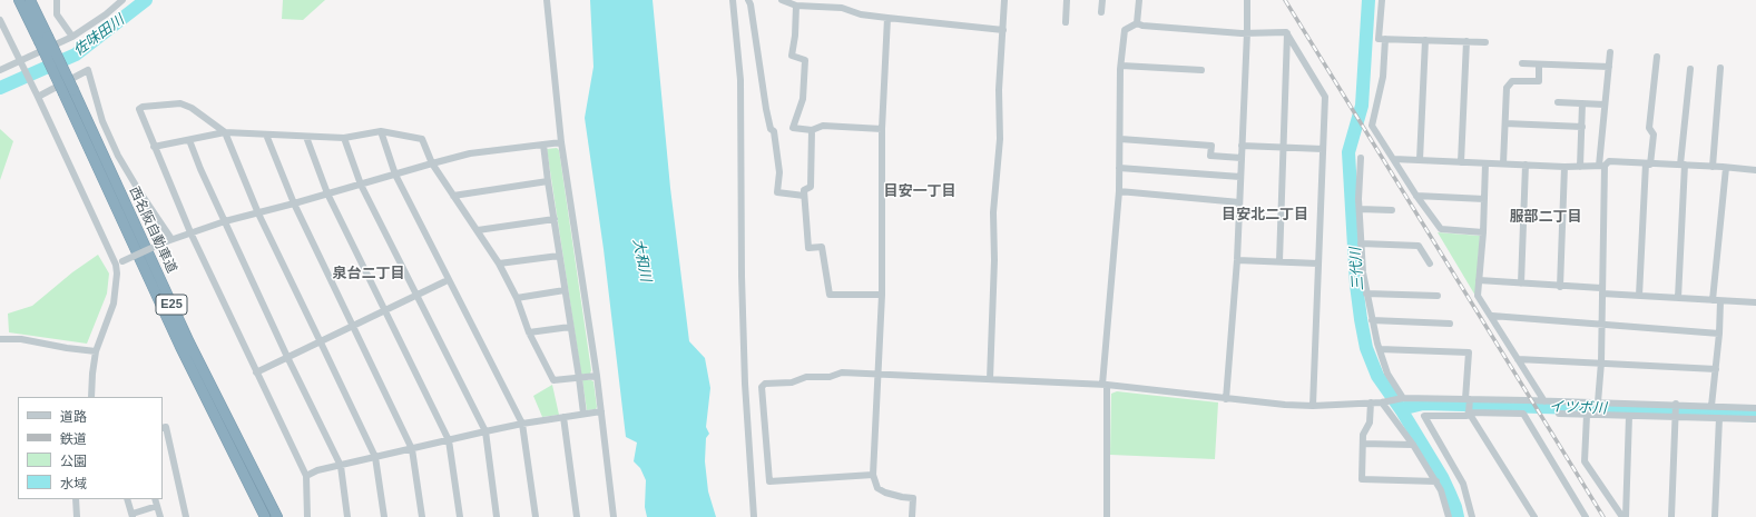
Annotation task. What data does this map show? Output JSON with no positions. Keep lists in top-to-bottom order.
{
  "streets": {
    "highway": ["西名阪自動車道", "E25"]
  },
  "districts": [
    "目安一丁目",
    "目安北二丁目",
    "服部二丁目",
    "泉台二丁目"
  ],
  "water": [
    "佐味田川",
    "大和川",
    "三代川",
    "イツボ川"
  ],
  "legend": [
    "道路",
    "鉄道",
    "公園",
    "水域"
  ]
}
